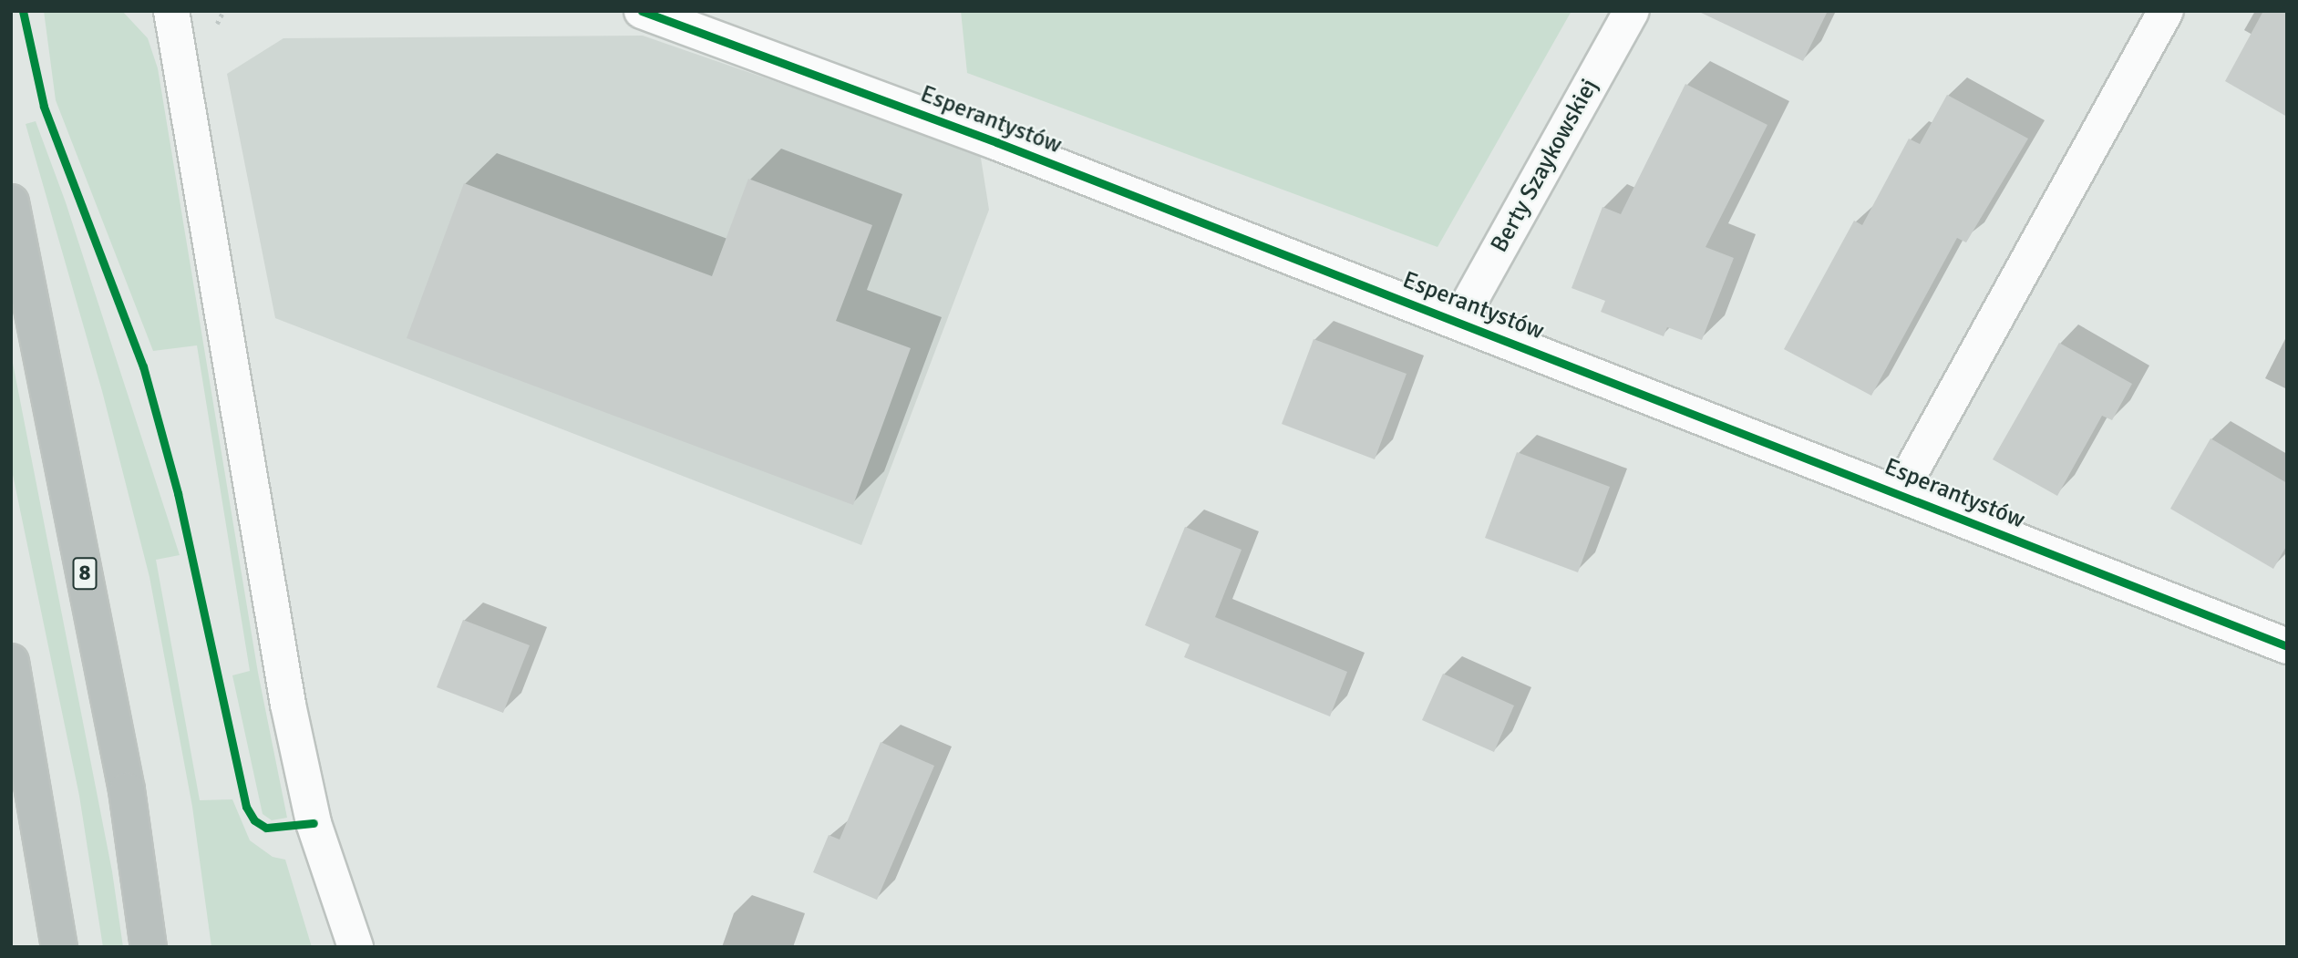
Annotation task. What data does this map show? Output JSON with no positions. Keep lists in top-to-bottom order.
{
  "streets": {
    "highway": ["8"],
    "street": ["Esperantystów", "Berty Szaykowskiej"]
  },
  "crossings": [
    ["Esperantystów", "Berty Szaykowskiej"]
  ]
}
